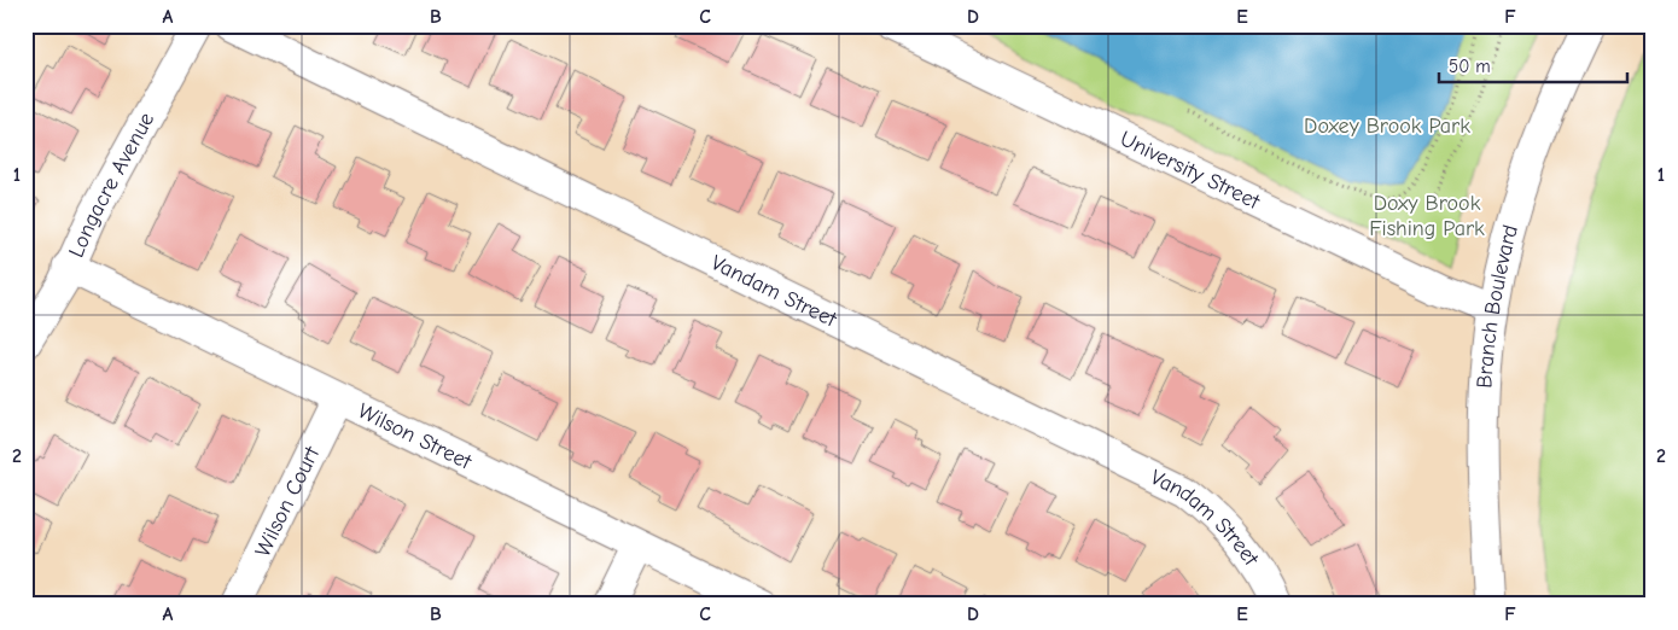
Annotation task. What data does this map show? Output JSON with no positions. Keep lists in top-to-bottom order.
{
  "streets": {
    "street": [
      "University Street",
      "Longacre Avenue",
      "Vandam Street",
      "Branch Boulevard",
      "Wilson Street",
      "Wilson Court"
    ]
  },
  "crossings": [
    ["University Street", "Branch Boulevard"],
    ["Longacre Avenue", "Wilson Street"],
    ["Wilson Street", "Wilson Court"]
  ],
  "parks": ["Doxey Brook Park", "Doxy Brook Fishing Park"],
  "scale_bar": "50 m",
  "grid": {
    "columns": [
      "A",
      "B",
      "C",
      "D",
      "E",
      "F"
    ],
    "rows": ["1", "2"]
  }
}
